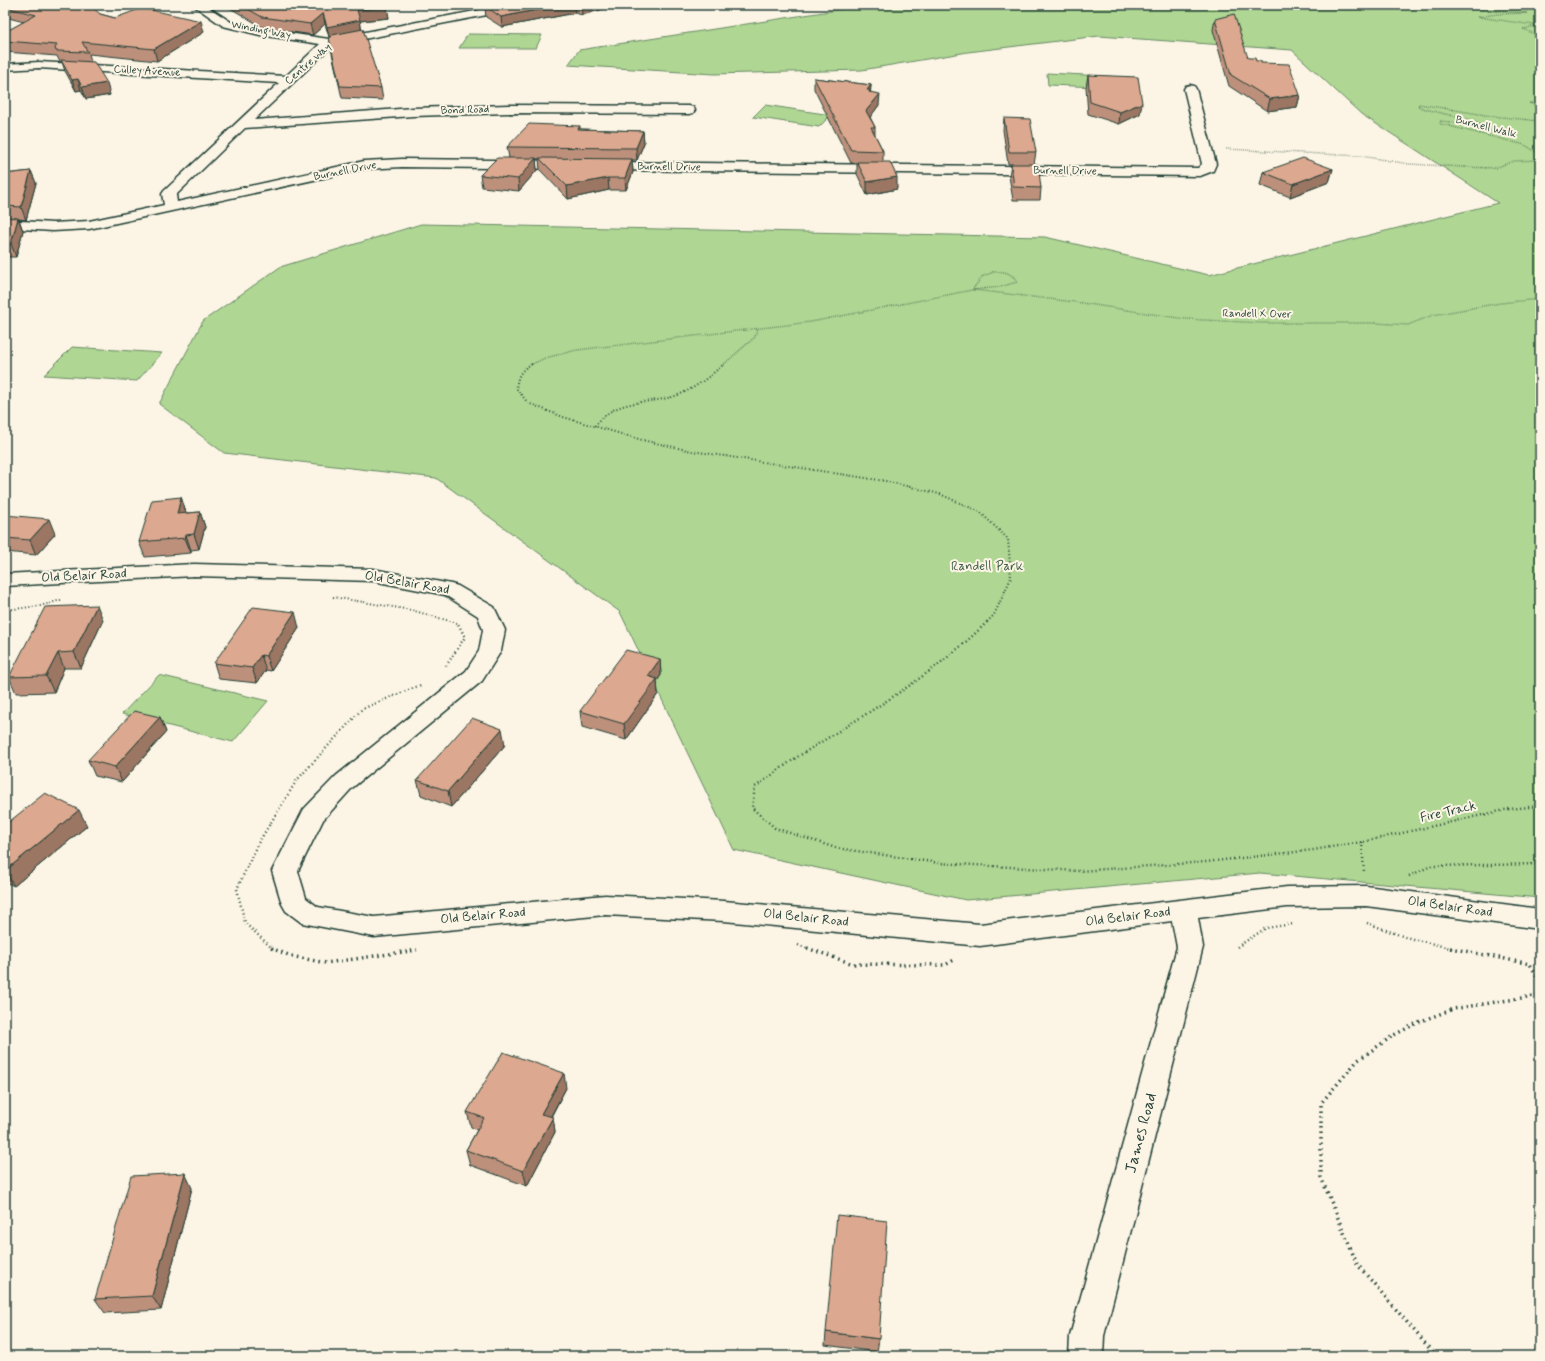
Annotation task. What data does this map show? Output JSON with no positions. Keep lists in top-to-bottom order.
{
  "streets": {
    "street": [
      "Winding Way",
      "Centre Way",
      "Culley Avenue",
      "Bond Road",
      "Burnell Drive",
      "Old Belair Road",
      "James Road"
    ],
    "path": ["Burnell Walk", "Randell X Over", "Fire Track"]
  },
  "crossings": [
    ["Winding Way", "Centre Way"],
    ["Centre Way", "Culley Avenue"],
    ["Centre Way", "Bond Road"],
    ["Centre Way", "Burnell Drive"],
    ["Burnell Walk", "Burnell Drive"],
    ["Old Belair Road", "James Road"]
  ],
  "parks": ["Randell Park"]
}
